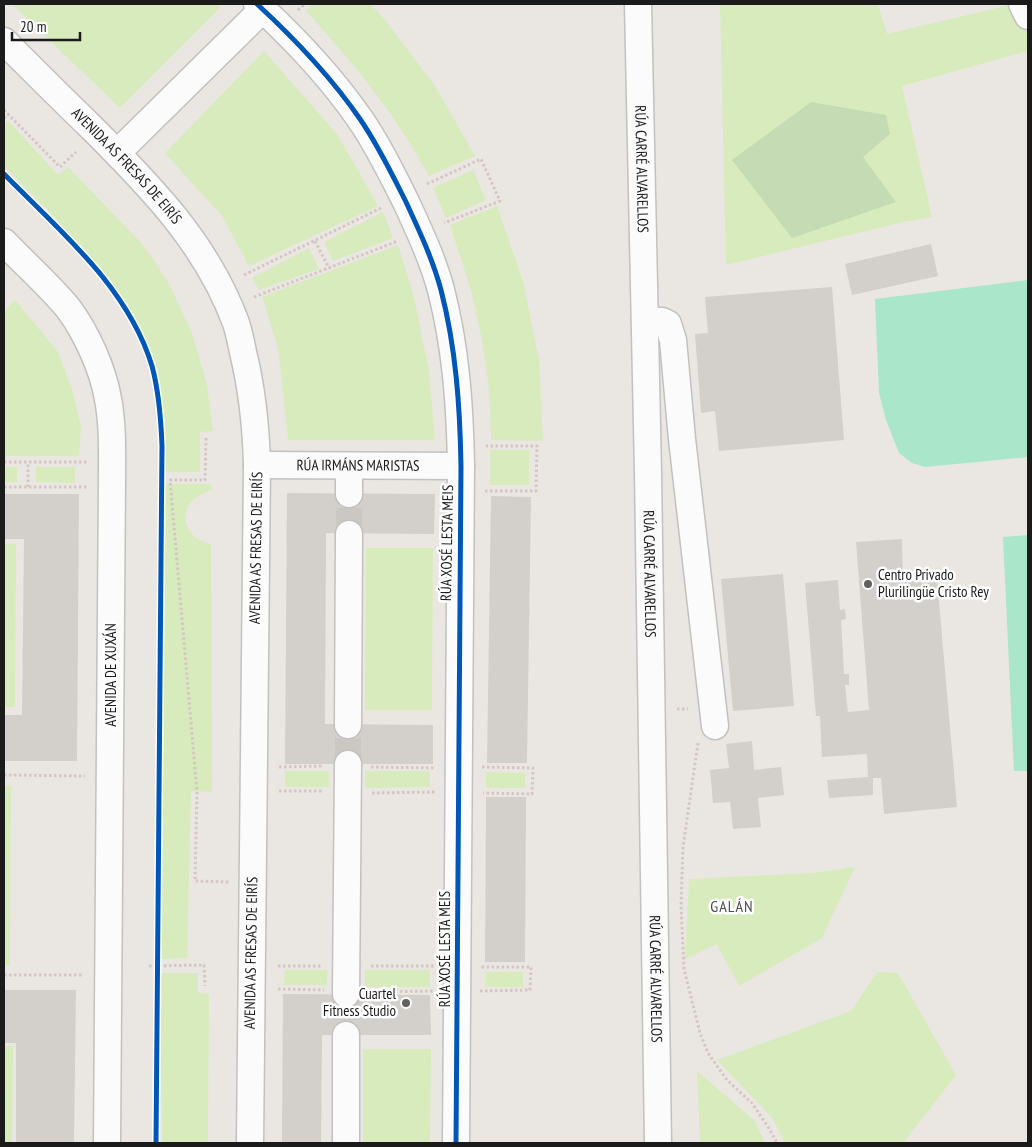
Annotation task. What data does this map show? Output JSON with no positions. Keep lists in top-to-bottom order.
{
  "streets": {
    "street": [
      "AVENIDA AS FRESAS DE EIRÍS",
      "RÚA CARRÉ ALVARELLOS",
      "RÚA IRMÁNS MARISTAS",
      "RÚA XOSÉ LESTA MEIS",
      "AVENIDA DE XUXÁN"
    ]
  },
  "crossings": [
    ["AVENIDA AS FRESAS DE EIRÍS", "RÚA IRMÁNS MARISTAS"],
    ["RÚA IRMÁNS MARISTAS", "RÚA XOSÉ LESTA MEIS"]
  ],
  "districts": ["GALÁN"],
  "places": ["Centro Privado Plurilingüe Cristo Rey", "Cuartel Fitness Studio"],
  "scale_bar": "20 m"
}
